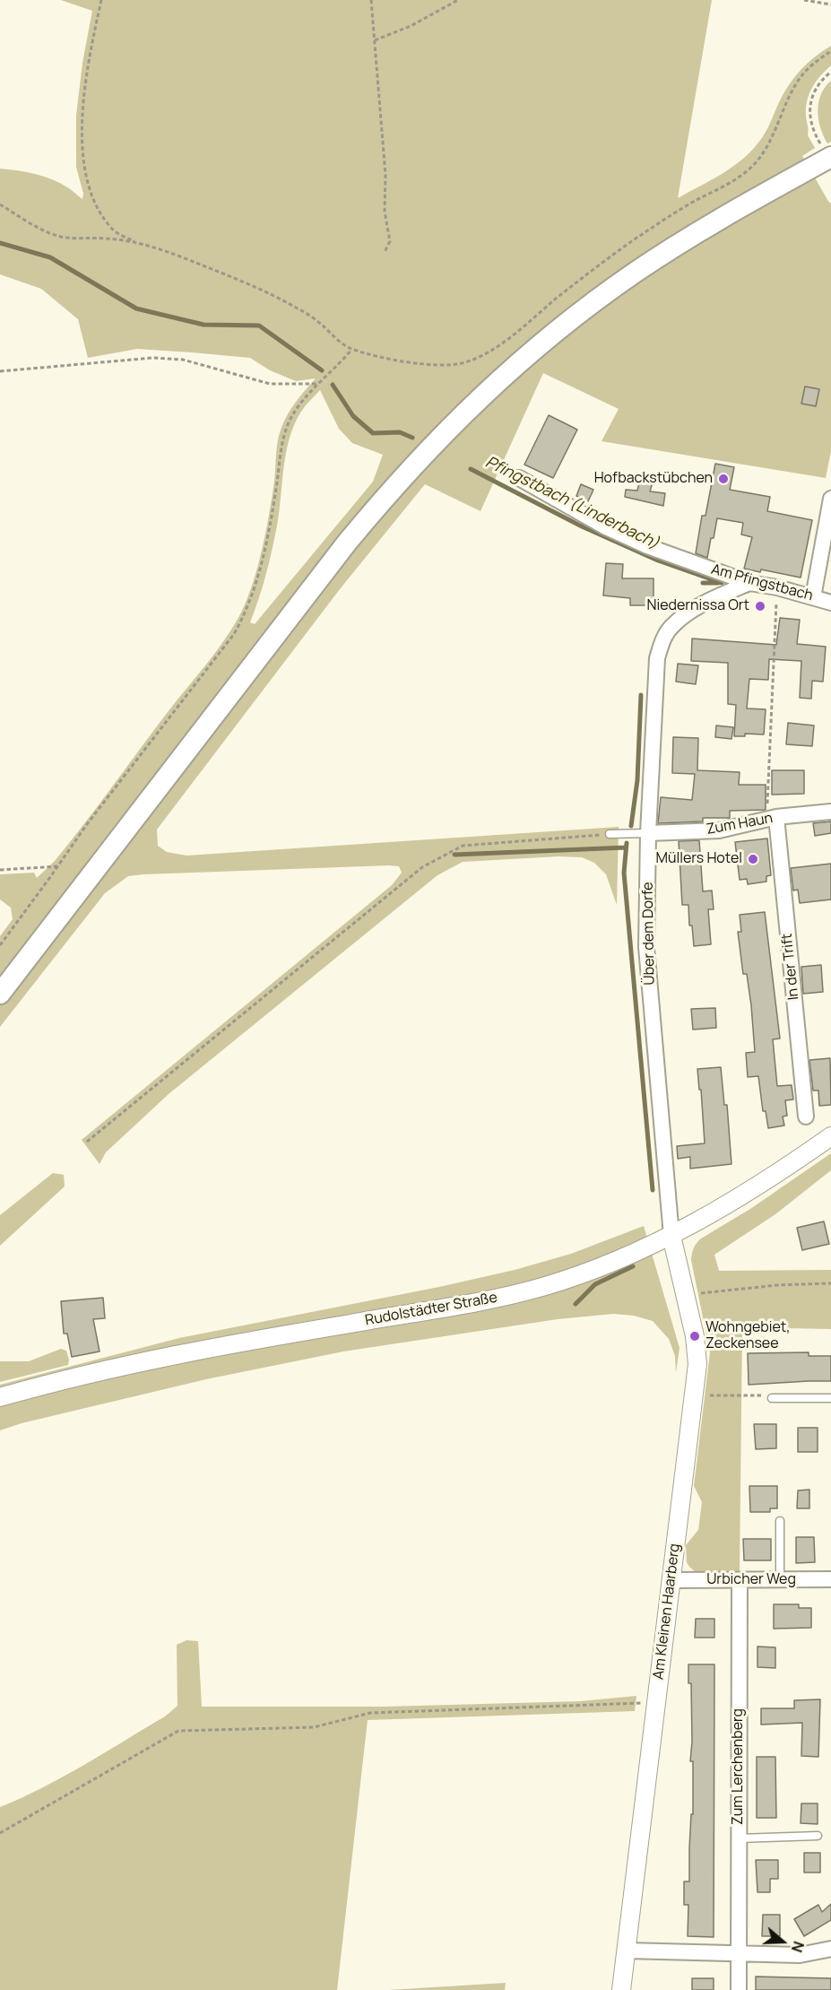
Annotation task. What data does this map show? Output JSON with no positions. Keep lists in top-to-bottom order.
{
  "streets": {
    "street": [
      "Am Pfingstbach",
      "Zum Haun",
      "Über dem Dorfe",
      "In der Trift",
      "Rudolstädter Straße",
      "Urbicher Weg",
      "Am Kleinen Haarberg",
      "Zum Lerchenberg"
    ]
  },
  "crossings": [
    ["Am Pfingstbach", "Über dem Dorfe"],
    ["Zum Haun", "Über dem Dorfe"],
    ["Zum Haun", "In der Trift"],
    ["Über dem Dorfe", "Rudolstädter Straße"],
    ["Über dem Dorfe", "Am Kleinen Haarberg"],
    ["Rudolstädter Straße", "Am Kleinen Haarberg"],
    ["Urbicher Weg", "Am Kleinen Haarberg"],
    ["Urbicher Weg", "Zum Lerchenberg"]
  ],
  "water": ["Pfingstbach (Linderbach)"],
  "places": [
    "Hofbackstübchen",
    "Niedernissa Ort",
    "Müllers Hotel",
    "Wohngebiet, Zeckensee"
  ],
  "north": "right"
}
